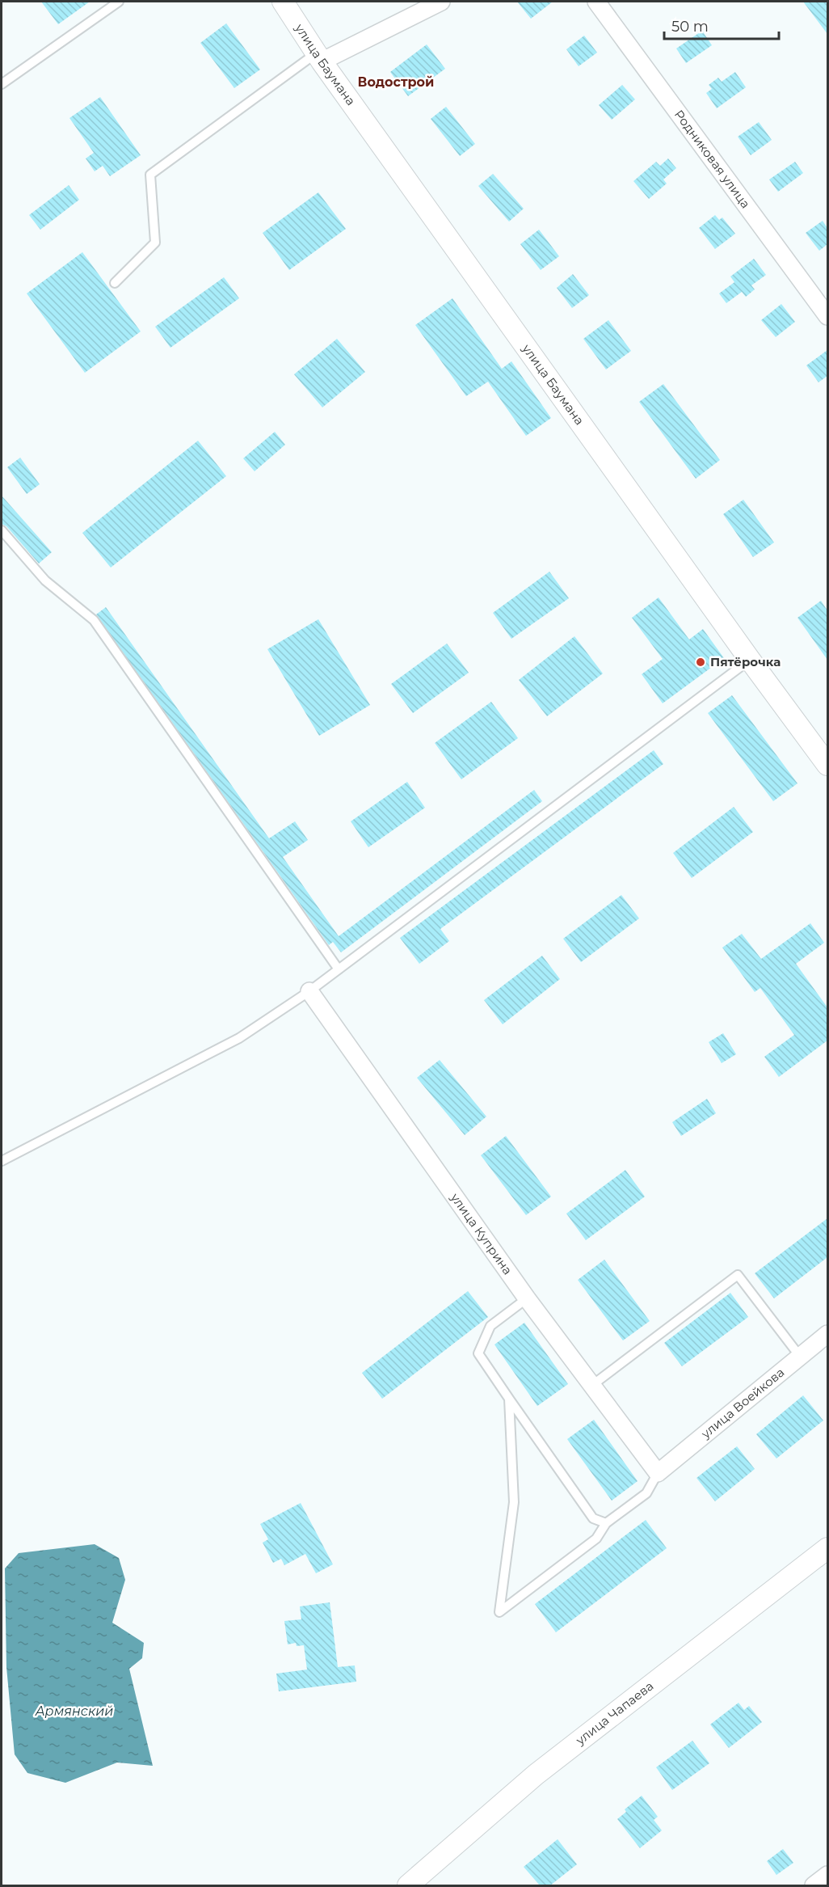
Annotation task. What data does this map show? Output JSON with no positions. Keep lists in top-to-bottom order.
{
  "streets": {
    "street": [
      "улица Баумана",
      "Родниковая улица",
      "улица Куприна",
      "улица Воейкова",
      "улица Чапаева"
    ]
  },
  "crossings": [
    ["улица Куприна", "улица Воейкова"]
  ],
  "districts": ["Водострой"],
  "water": ["Армянский"],
  "places": ["Пятёрочка"],
  "scale_bar": "50 m"
}
